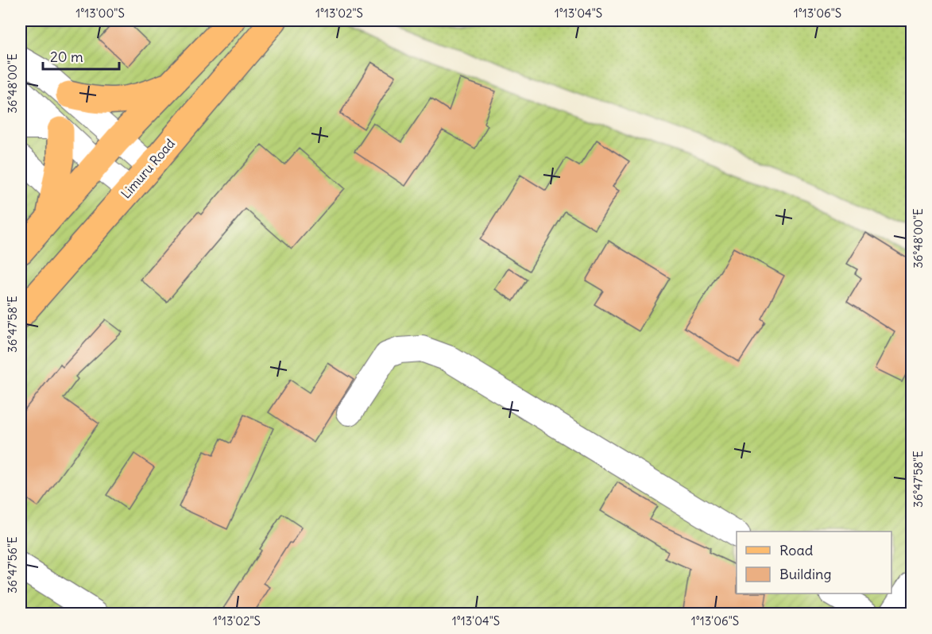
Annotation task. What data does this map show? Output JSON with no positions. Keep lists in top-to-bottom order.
{
  "streets": {
    "main road": ["Limuru Road"]
  },
  "legend": ["Road", "Building"],
  "scale_bar": "20 m",
  "coordinates": [
    "1°13'00\"S",
    "1°13'02\"S",
    "1°13'04\"S",
    "1°13'06\"S",
    "36°48'00\"E",
    "36°47'58\"E",
    "36°47'56\"E"
  ]
}
